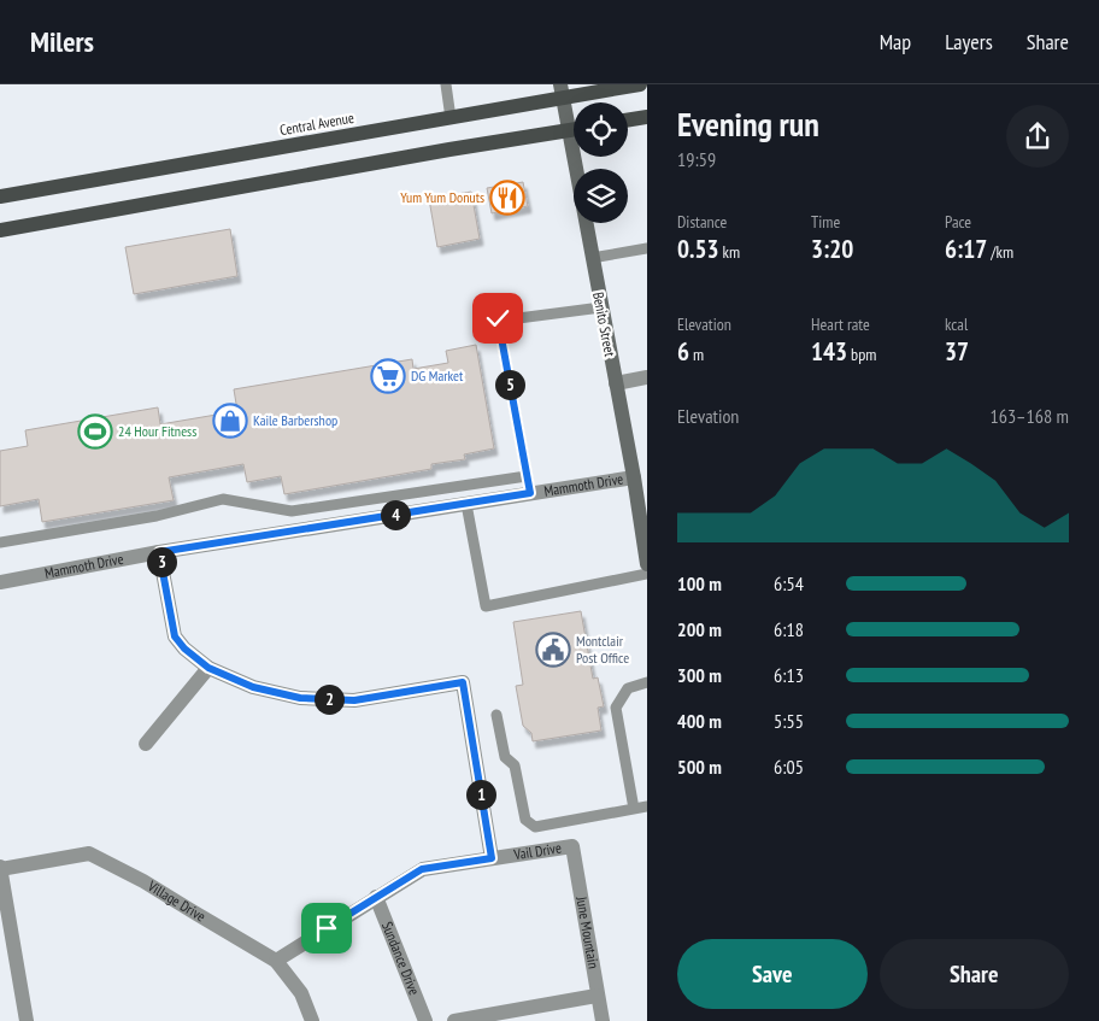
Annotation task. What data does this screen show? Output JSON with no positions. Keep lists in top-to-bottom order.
{
  "streets": {
    "main road": ["Central Avenue"],
    "street": [
      "Benito Street",
      "Mammoth Drive",
      "Vail Drive",
      "Village Drive",
      "June Mountain",
      "Sundance Drive"
    ]
  },
  "crossings": [
    ["Central Avenue", "Benito Street"],
    ["Benito Street", "Mammoth Drive"],
    ["Vail Drive", "Village Drive"],
    ["Vail Drive", "June Mountain"],
    ["Vail Drive", "Sundance Drive"]
  ],
  "places": {
    "restaurant": ["Yum Yum Donuts"],
    "supermarket": ["DG Market"],
    "shop": ["Kaile Barbershop"],
    "sports": ["24 Hour Fitness"],
    "public building": ["Montclair Post Office"]
  },
  "page": {
    "header": "Milers",
    "nav": ["Map", "Layers", "Share"],
    "heading": ["Evening run", "19:59"],
    "stats": [
      ["Distance", "0.53 km"],
      ["Time", "3:20"],
      ["Pace", "6:17 /km"],
      ["Elevation", "6 m"],
      ["Heart rate", "143 bpm"],
      ["kcal", "37"]
    ],
    "pins": [
      "5",
      "4",
      "3",
      "2",
      "1"
    ],
    "chart": ["Elevation", "163–168 m"],
    "list": [
      {
        "name": "100 m",
        "note": "6:54"
      },
      {
        "name": "200 m",
        "note": "6:18"
      },
      {
        "name": "300 m",
        "note": "6:13"
      },
      {
        "name": "400 m",
        "note": "5:55"
      },
      {
        "name": "500 m",
        "note": "6:05"
      }
    ],
    "buttons": ["Save", "Share"]
  }
}
